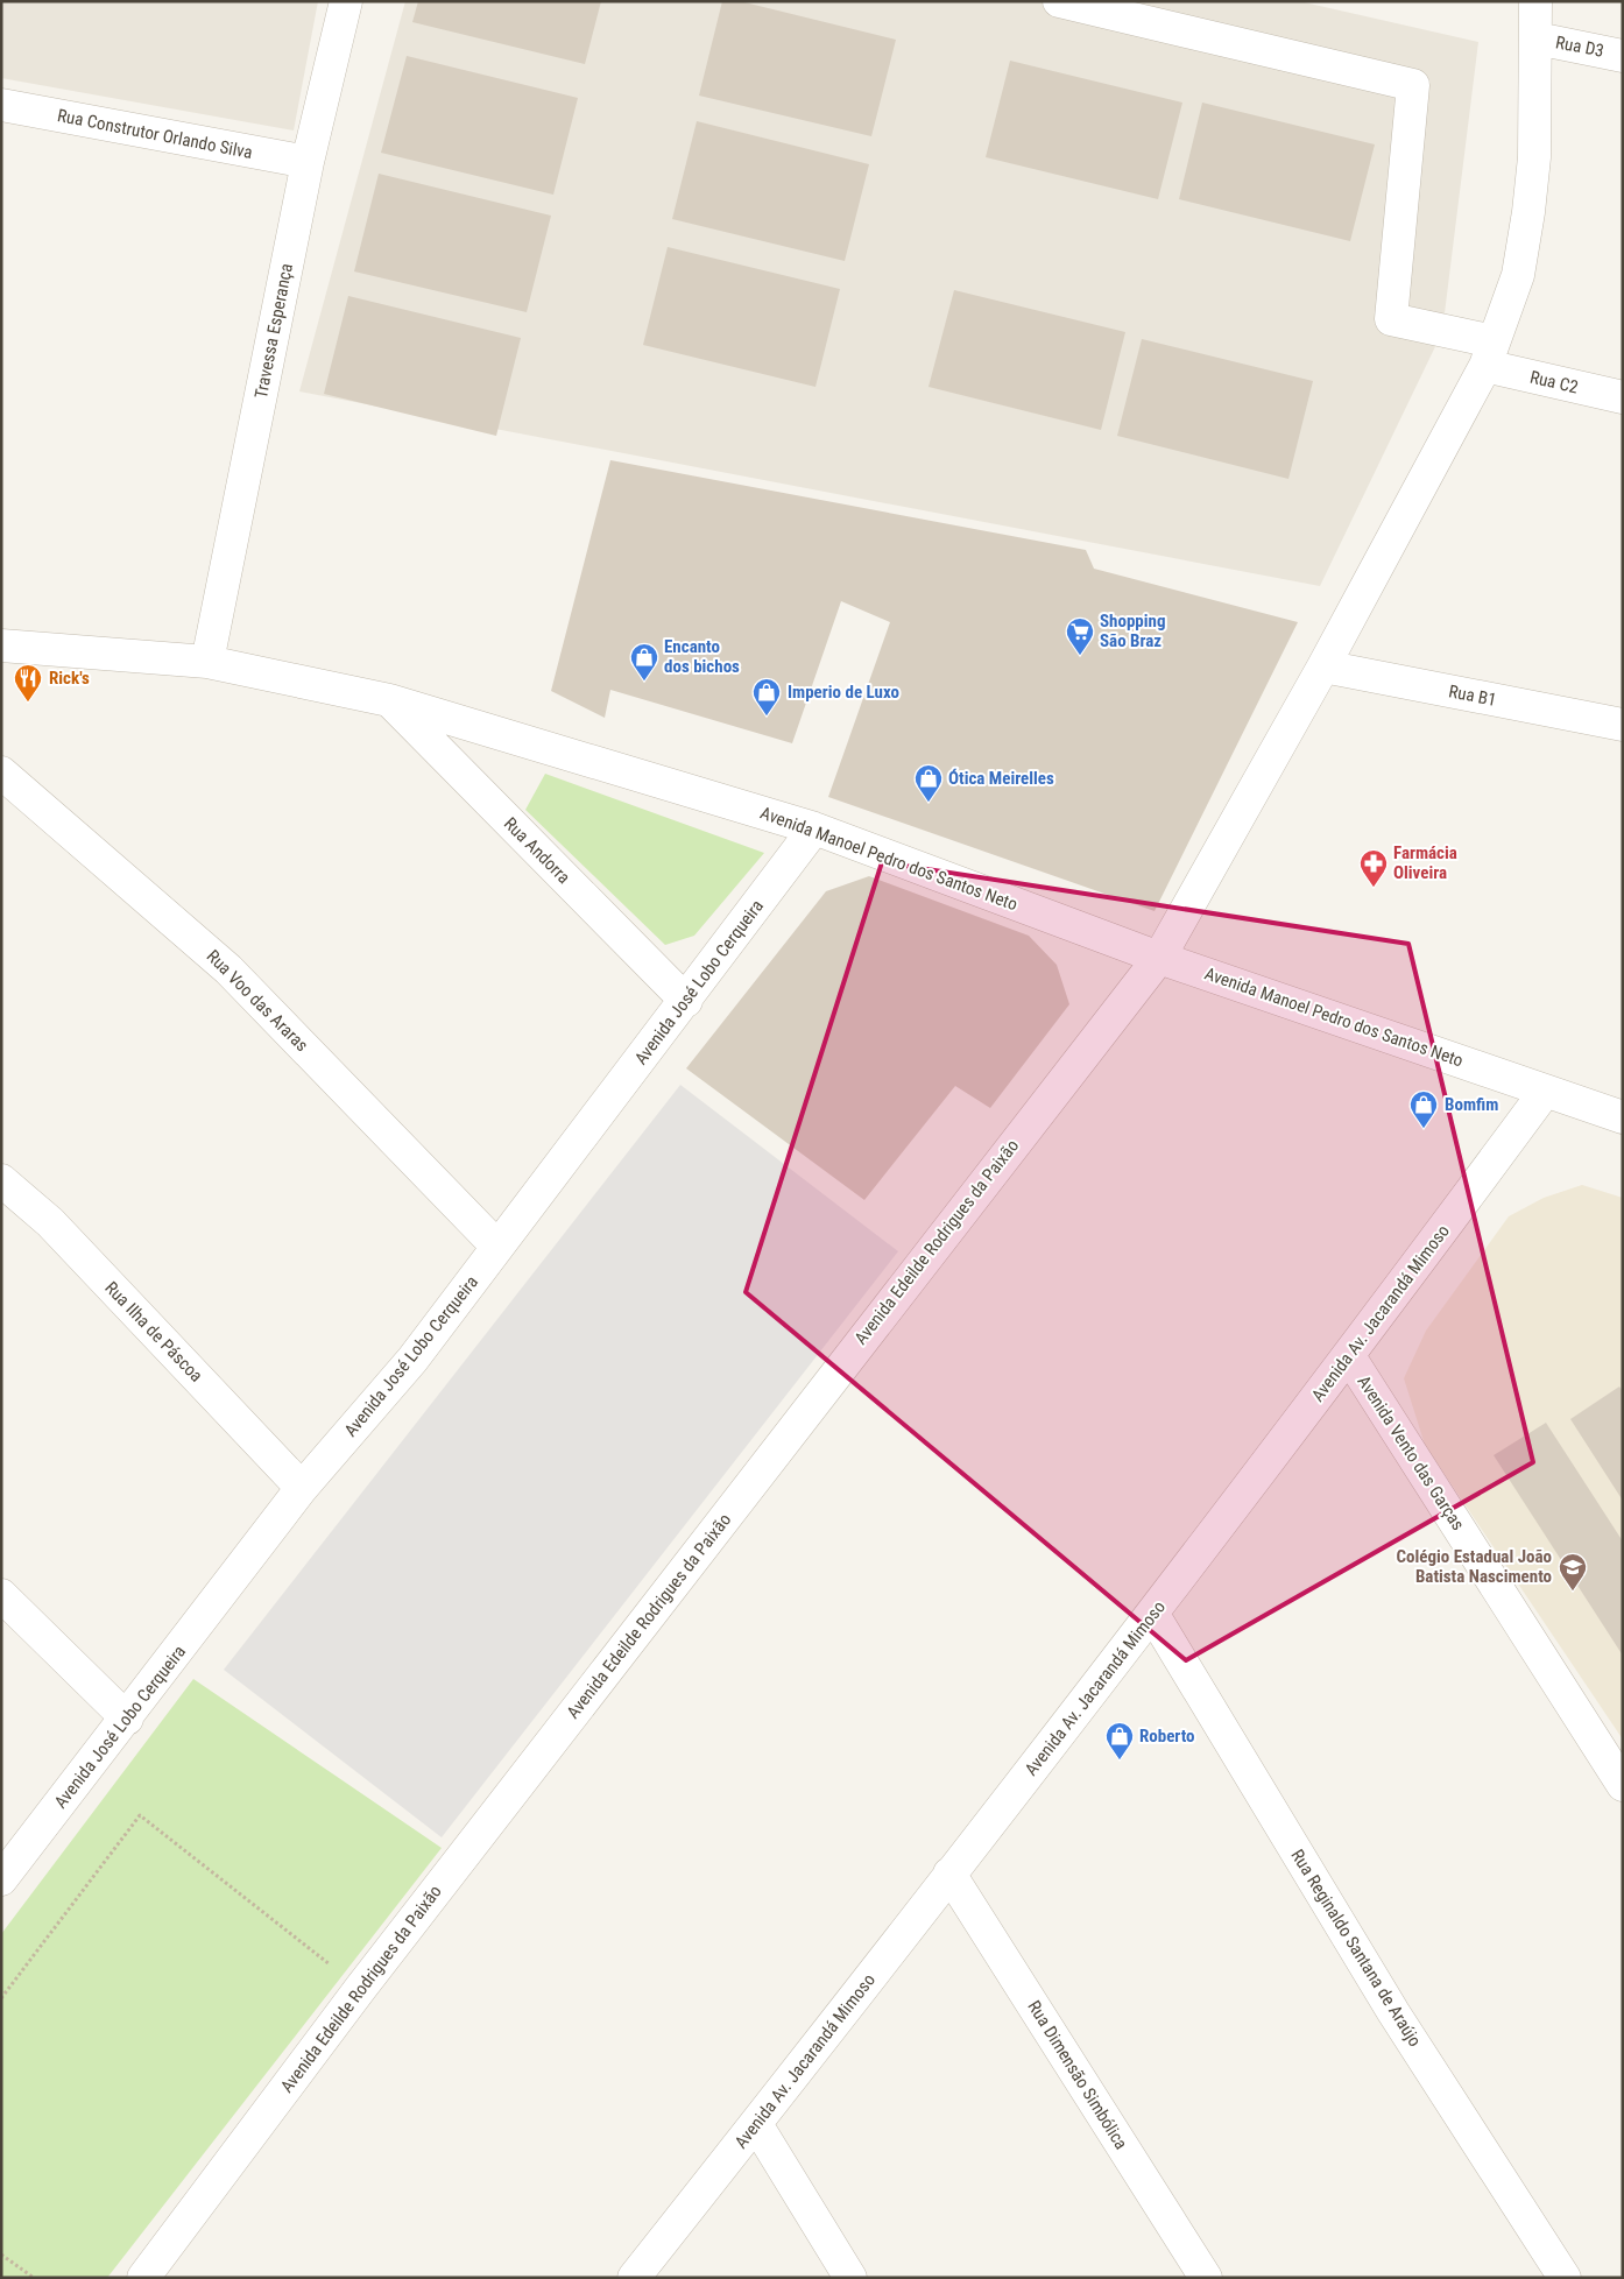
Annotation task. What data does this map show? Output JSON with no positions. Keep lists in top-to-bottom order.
{
  "streets": {
    "street": [
      "Rua D3",
      "Rua Construtor Orlando Silva",
      "Travessa Esperança",
      "Rua C2",
      "Rua B1",
      "Rua Andorra",
      "Avenida Manoel Pedro dos Santos Neto",
      "Avenida José Lobo Cerqueira",
      "Rua Voo das Araras",
      "Avenida Edeilde Rodrigues da Paixão",
      "Avenida Av. Jacarandá Mimoso",
      "Rua Ilha de Páscoa",
      "Avenida Vento das Garças",
      "Rua Reginaldo Santana de Araújo",
      "Rua Dimensão Simbólica"
    ]
  },
  "crossings": [
    ["Rua D3", "Avenida Edeilde Rodrigues da Paixão"],
    ["Rua Construtor Orlando Silva", "Travessa Esperança"],
    ["Travessa Esperança", "Avenida Manoel Pedro dos Santos Neto"],
    ["Rua C2", "Avenida Edeilde Rodrigues da Paixão"],
    ["Rua B1", "Avenida Edeilde Rodrigues da Paixão"],
    ["Rua Andorra", "Avenida Manoel Pedro dos Santos Neto"],
    ["Rua Andorra", "Avenida José Lobo Cerqueira"],
    ["Avenida Manoel Pedro dos Santos Neto", "Avenida José Lobo Cerqueira"],
    ["Avenida Manoel Pedro dos Santos Neto", "Avenida Edeilde Rodrigues da Paixão"],
    ["Avenida Manoel Pedro dos Santos Neto", "Avenida Av. Jacarandá Mimoso"],
    ["Avenida José Lobo Cerqueira", "Rua Voo das Araras"],
    ["Avenida José Lobo Cerqueira", "Rua Ilha de Páscoa"],
    ["Avenida Av. Jacarandá Mimoso", "Avenida Vento das Garças"],
    ["Avenida Av. Jacarandá Mimoso", "Rua Reginaldo Santana de Araújo"],
    ["Avenida Av. Jacarandá Mimoso", "Rua Dimensão Simbólica"]
  ],
  "places": {
    "supermarket": ["Shopping São Braz"],
    "shop": [
      "Encanto dos bichos",
      "Imperio de Luxo",
      "Ótica Meirelles",
      "Bomfim",
      "Roberto"
    ],
    "restaurant": ["Rick's"],
    "pharmacy": ["Farmácia Oliveira"],
    "school or university": ["Colégio Estadual João Batista Nascimento"]
  }
}
